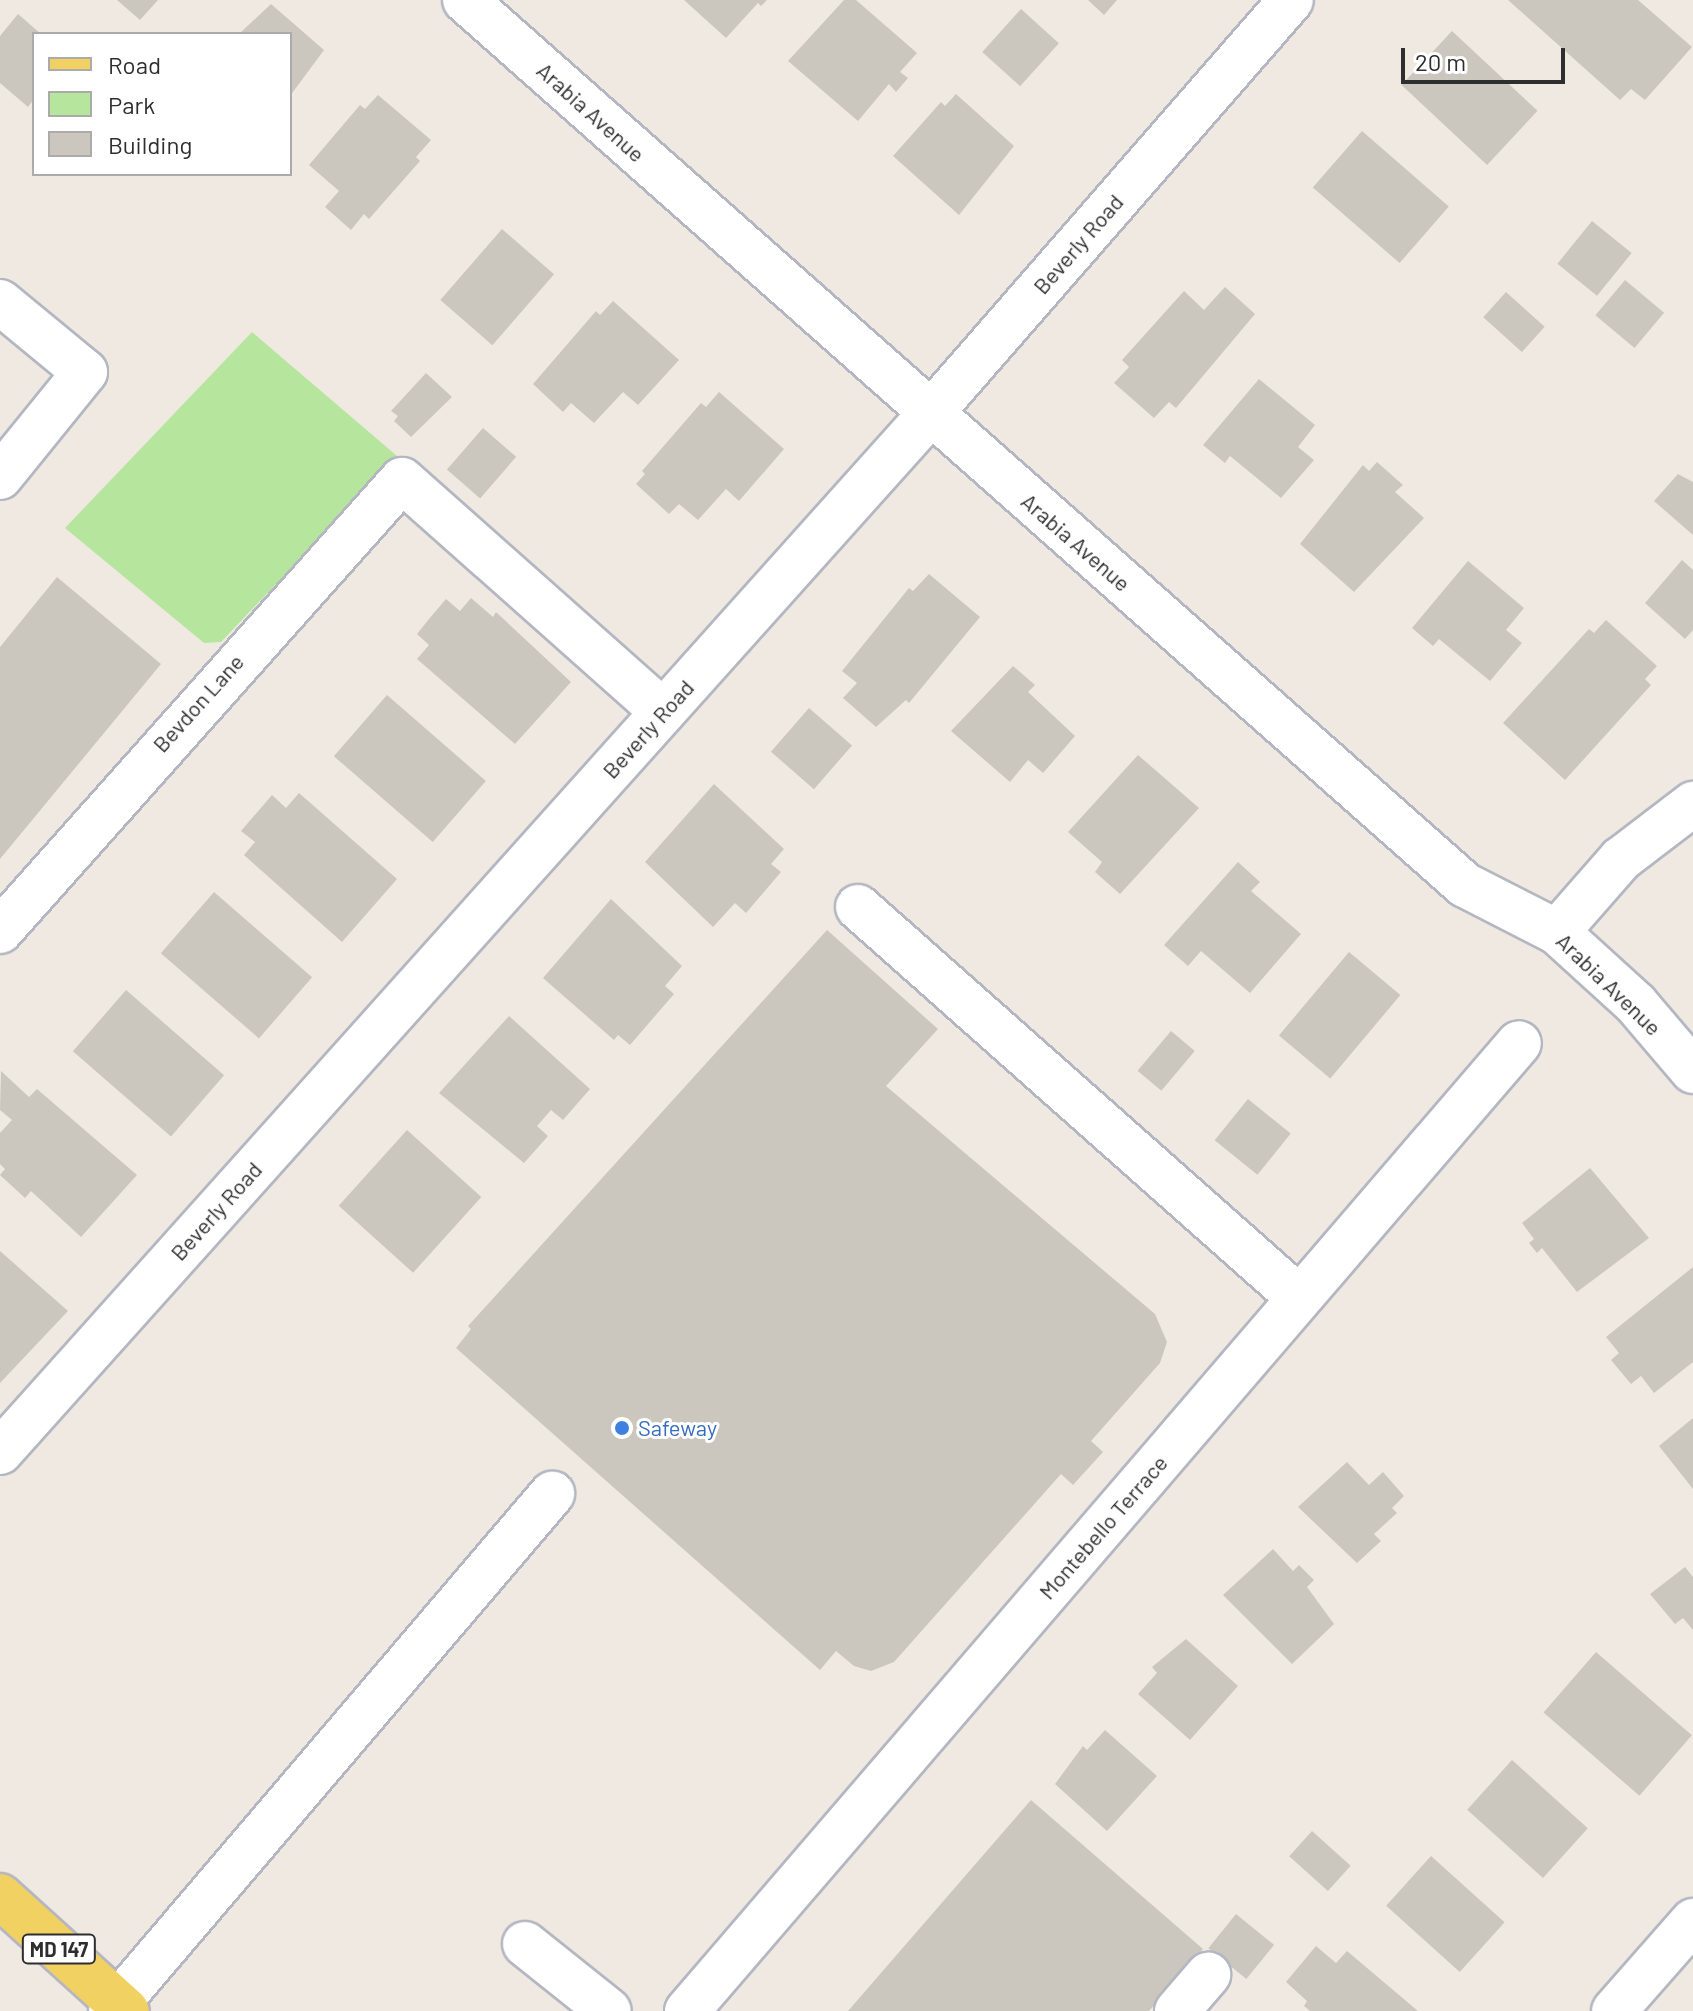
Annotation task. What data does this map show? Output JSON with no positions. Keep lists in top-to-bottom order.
{
  "streets": {
    "main road": ["MD 147"],
    "street": [
      "Arabia Avenue",
      "Beverly Road",
      "Bevdon Lane",
      "Montebello Terrace"
    ]
  },
  "crossings": [
    ["Arabia Avenue", "Beverly Road"],
    ["Beverly Road", "Bevdon Lane"]
  ],
  "places": ["Safeway"],
  "legend": ["Road", "Park", "Building"],
  "scale_bar": "20 m"
}
